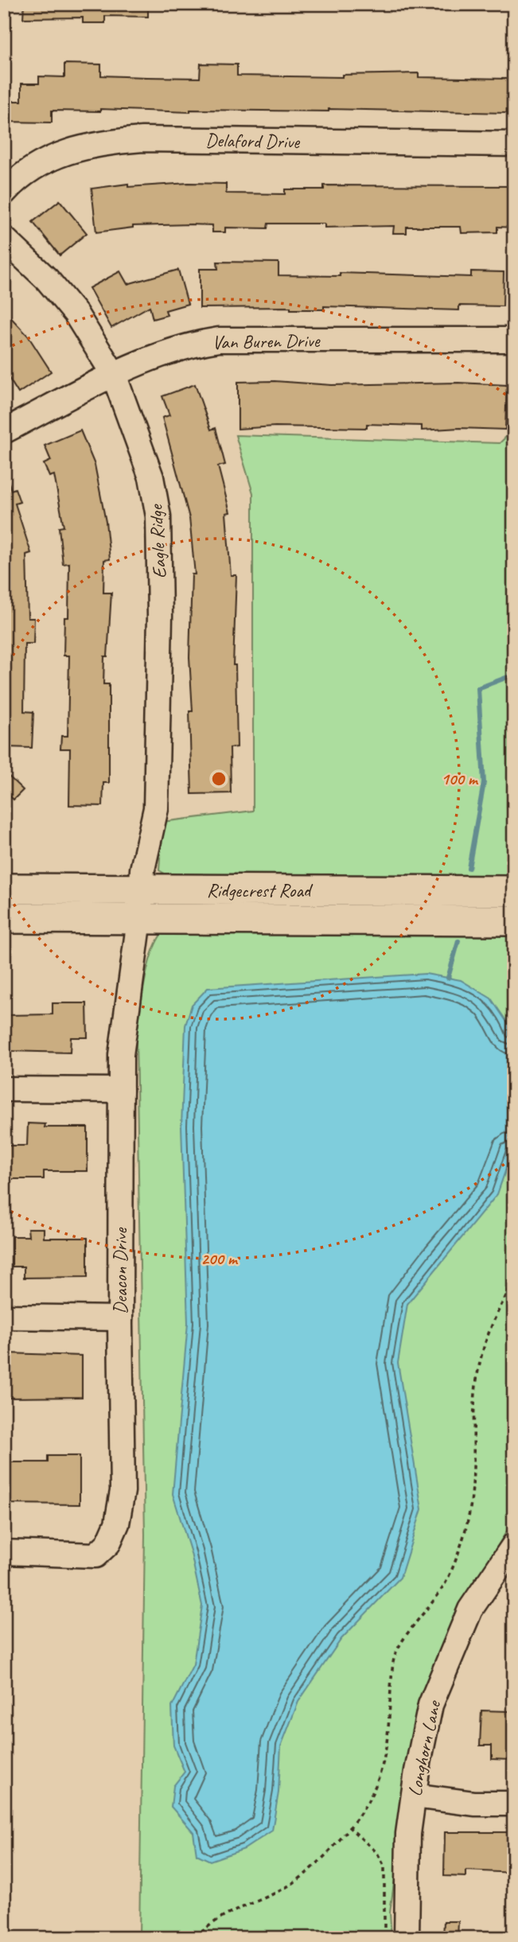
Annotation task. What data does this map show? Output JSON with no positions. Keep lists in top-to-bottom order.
{
  "streets": {
    "main road": ["Ridgecrest Road"],
    "street": [
      "Delaford Drive",
      "Van Buren Drive",
      "Eagle Ridge",
      "Deacon Drive",
      "Longhorn Lane"
    ]
  },
  "crossings": [
    ["Van Buren Drive", "Eagle Ridge"],
    ["Eagle Ridge", "Ridgecrest Road"],
    ["Eagle Ridge", "Deacon Drive"],
    ["Ridgecrest Road", "Deacon Drive"]
  ],
  "rings": ["100 m", "200 m"]
}
